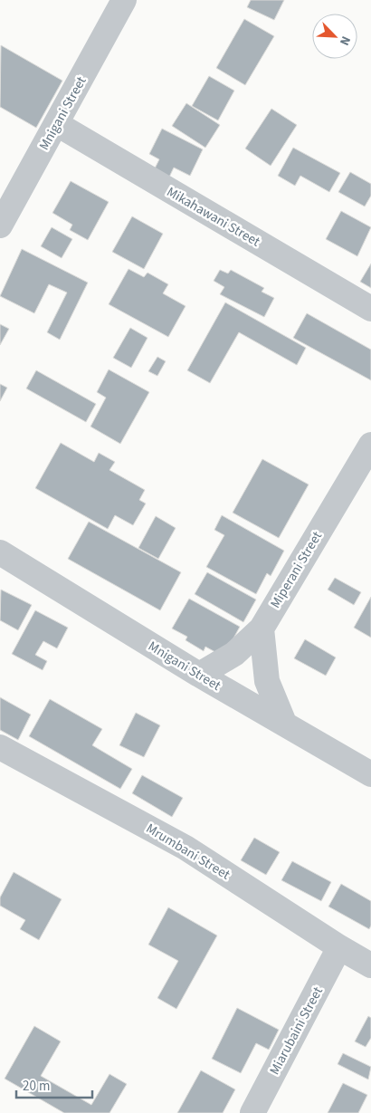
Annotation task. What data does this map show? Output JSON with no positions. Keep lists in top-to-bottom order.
{
  "streets": {
    "street": [
      "Mnigani Street",
      "Mikahawani Street",
      "Miperani Street",
      "Mrumbani Street",
      "Miarubaini Street"
    ]
  },
  "crossings": [
    ["Mnigani Street", "Mikahawani Street"],
    ["Mnigani Street", "Miperani Street"],
    ["Mrumbani Street", "Miarubaini Street"]
  ],
  "scale_bar": "20 m",
  "north": "bottom right"
}
